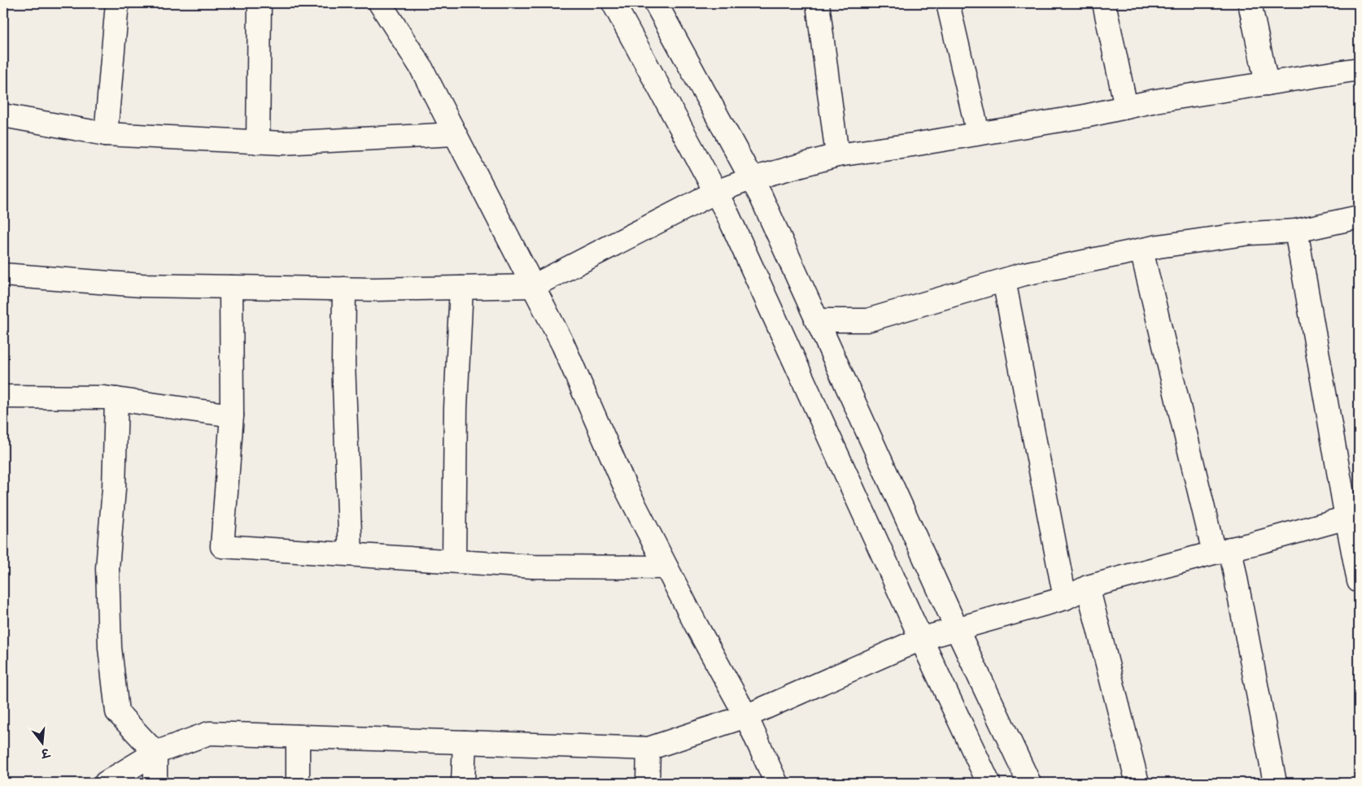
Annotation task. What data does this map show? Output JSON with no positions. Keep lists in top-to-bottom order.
{
  "north": "bottom"
}
